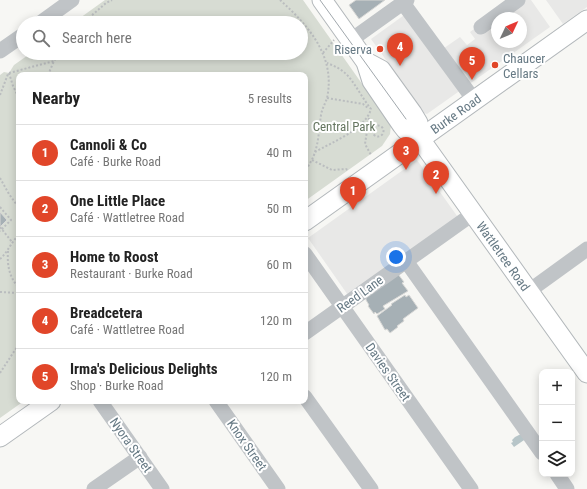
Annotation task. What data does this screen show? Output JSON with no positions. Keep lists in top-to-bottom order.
{
  "streets": {
    "main road": ["Burke Road", "Wattletree Road"],
    "street": [
      "Reed Lane",
      "Davies Street",
      "Nyora Street",
      "Knox Street"
    ]
  },
  "crossings": [
    ["Burke Road", "Wattletree Road"],
    ["Wattletree Road", "Reed Lane"],
    ["Reed Lane", "Davies Street"]
  ],
  "parks": ["Central Park"],
  "places": ["Riserva", "Chaucer Cellars"],
  "north": "top right",
  "page": {
    "search": "Search here",
    "pins": [
      "4",
      "5",
      "3",
      "2",
      "1"
    ],
    "heading": ["Nearby", "5 results"],
    "list": [
      {
        "mark": "1",
        "name": "Cannoli & Co",
        "note": "Café · Burke Road",
        "value": "40 m"
      },
      {
        "mark": "2",
        "name": "One Little Place",
        "note": "Café · Wattletree Road",
        "value": "50 m"
      },
      {
        "mark": "3",
        "name": "Home to Roost",
        "note": "Restaurant · Burke Road",
        "value": "60 m"
      },
      {
        "mark": "4",
        "name": "Breadcetera",
        "note": "Café · Wattletree Road",
        "value": "120 m"
      },
      {
        "mark": "5",
        "name": "Irma's Delicious Delights",
        "note": "Shop · Burke Road",
        "value": "120 m"
      }
    ],
    "map_buttons": ["+", "−"]
  }
}
